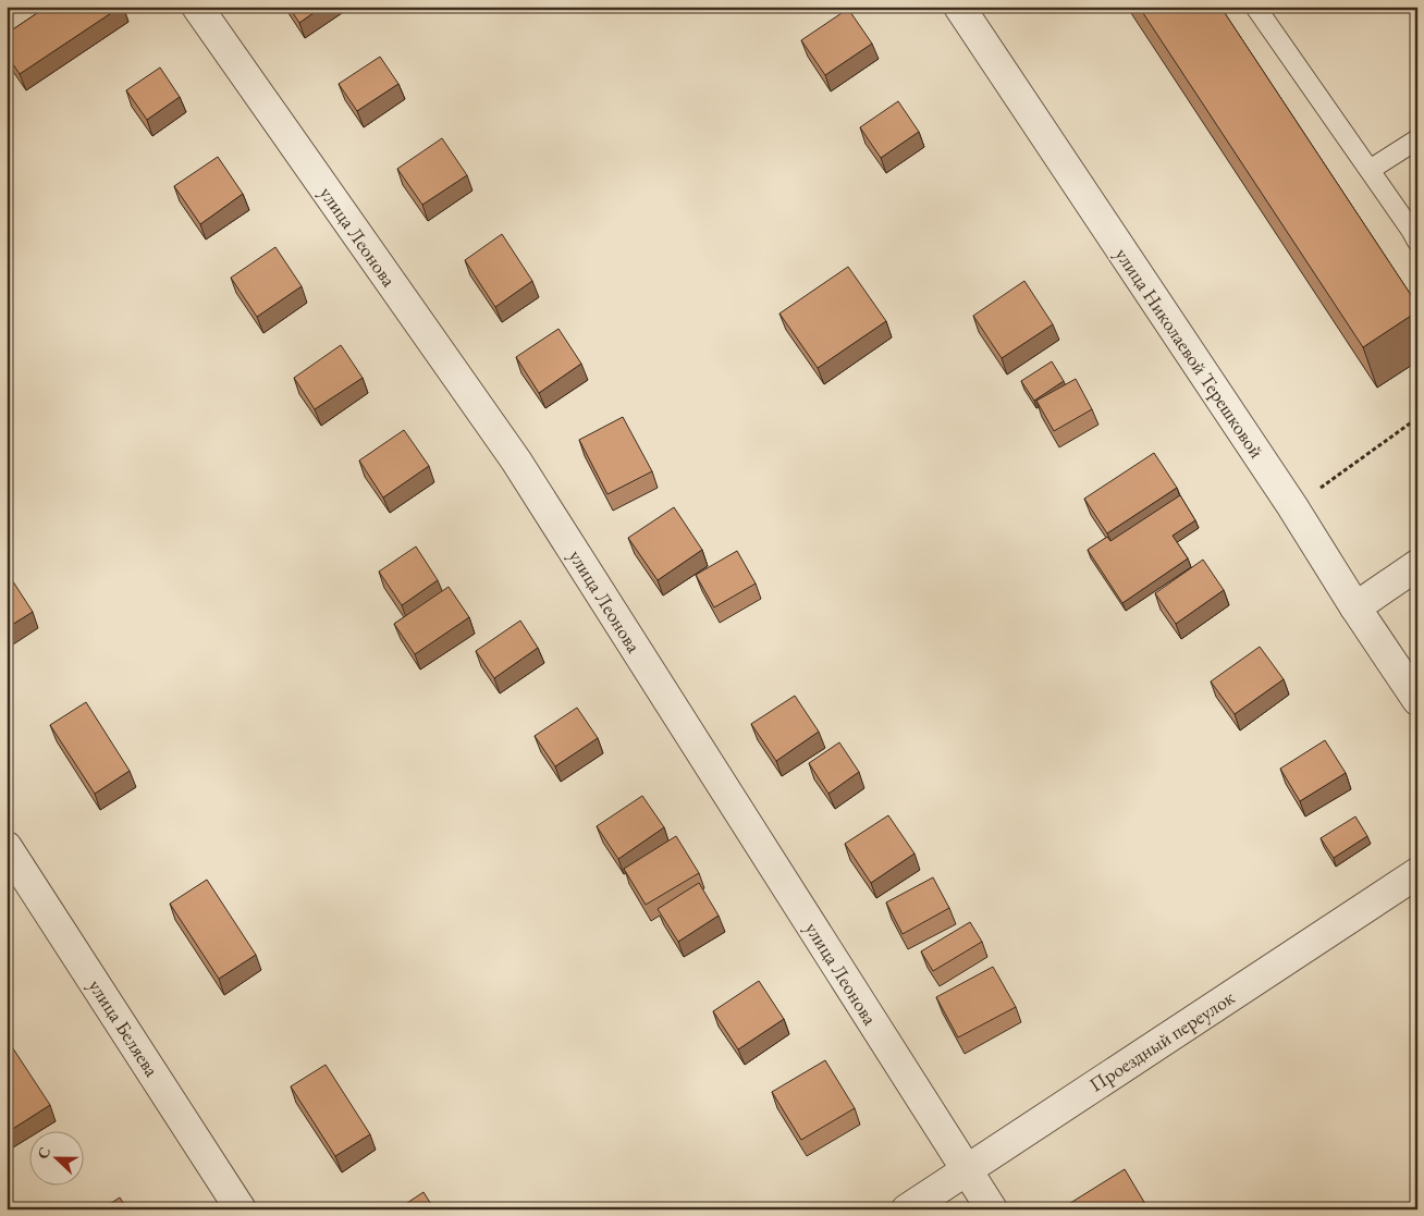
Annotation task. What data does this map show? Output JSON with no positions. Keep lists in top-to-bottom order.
{
  "streets": {
    "street": [
      "улица Леонова",
      "улица Николаевой Терешковой",
      "улица Беляева",
      "Проездный переулок"
    ]
  },
  "crossings": [
    ["улица Леонова", "Проездный переулок"]
  ],
  "north": "left"
}
